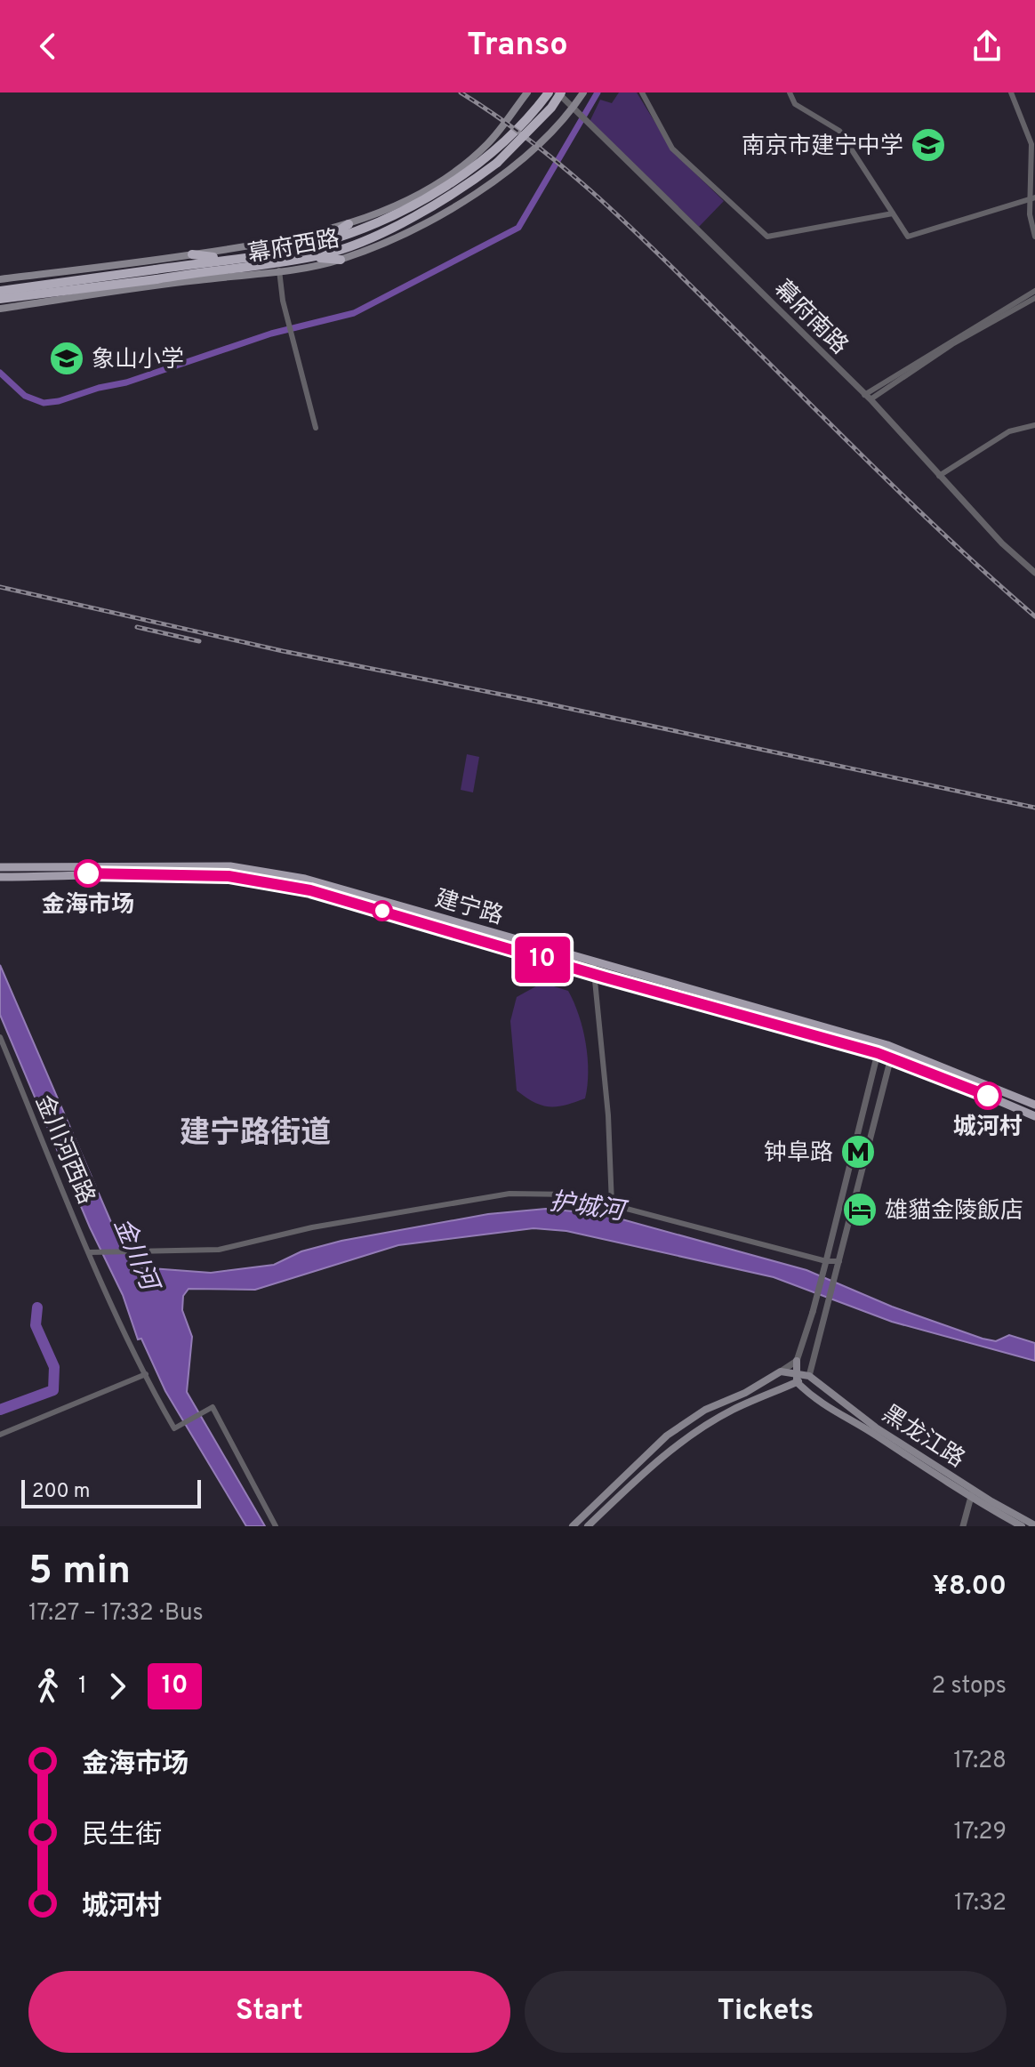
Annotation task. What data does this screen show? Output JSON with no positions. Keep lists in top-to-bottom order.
{
  "streets": {
    "highway": ["幕府西路"],
    "main road": ["建宁路", "黑龙江路"],
    "street": ["幕府南路", "金川河西路"]
  },
  "crossings": [
    ["幕府西路", "幕府南路"]
  ],
  "districts": ["建宁路街道"],
  "water": ["护城河", "金川河"],
  "places": {
    "school or university": ["南京市建宁中学", "象山小学"],
    "other": ["金海市场", "城河村"],
    "metro station": ["钟阜路"],
    "hotel": ["雄貓金陵飯店"]
  },
  "lines": ["bus line 10"],
  "scale_bar": "200 m",
  "page": {
    "header": "Transo",
    "on_map": "10",
    "scale": "200 m",
    "heading": ["5 min", "17:27 – 17:32 · Bus", "¥8.00"],
    "legs": ["1", "10", "2 stops"],
    "list": [
      {
        "name": "金海市场",
        "value": "17:28"
      },
      {
        "name": "民生街",
        "value": "17:29"
      },
      {
        "name": "城河村",
        "value": "17:32"
      }
    ],
    "buttons": ["Start", "Tickets"]
  }
}
